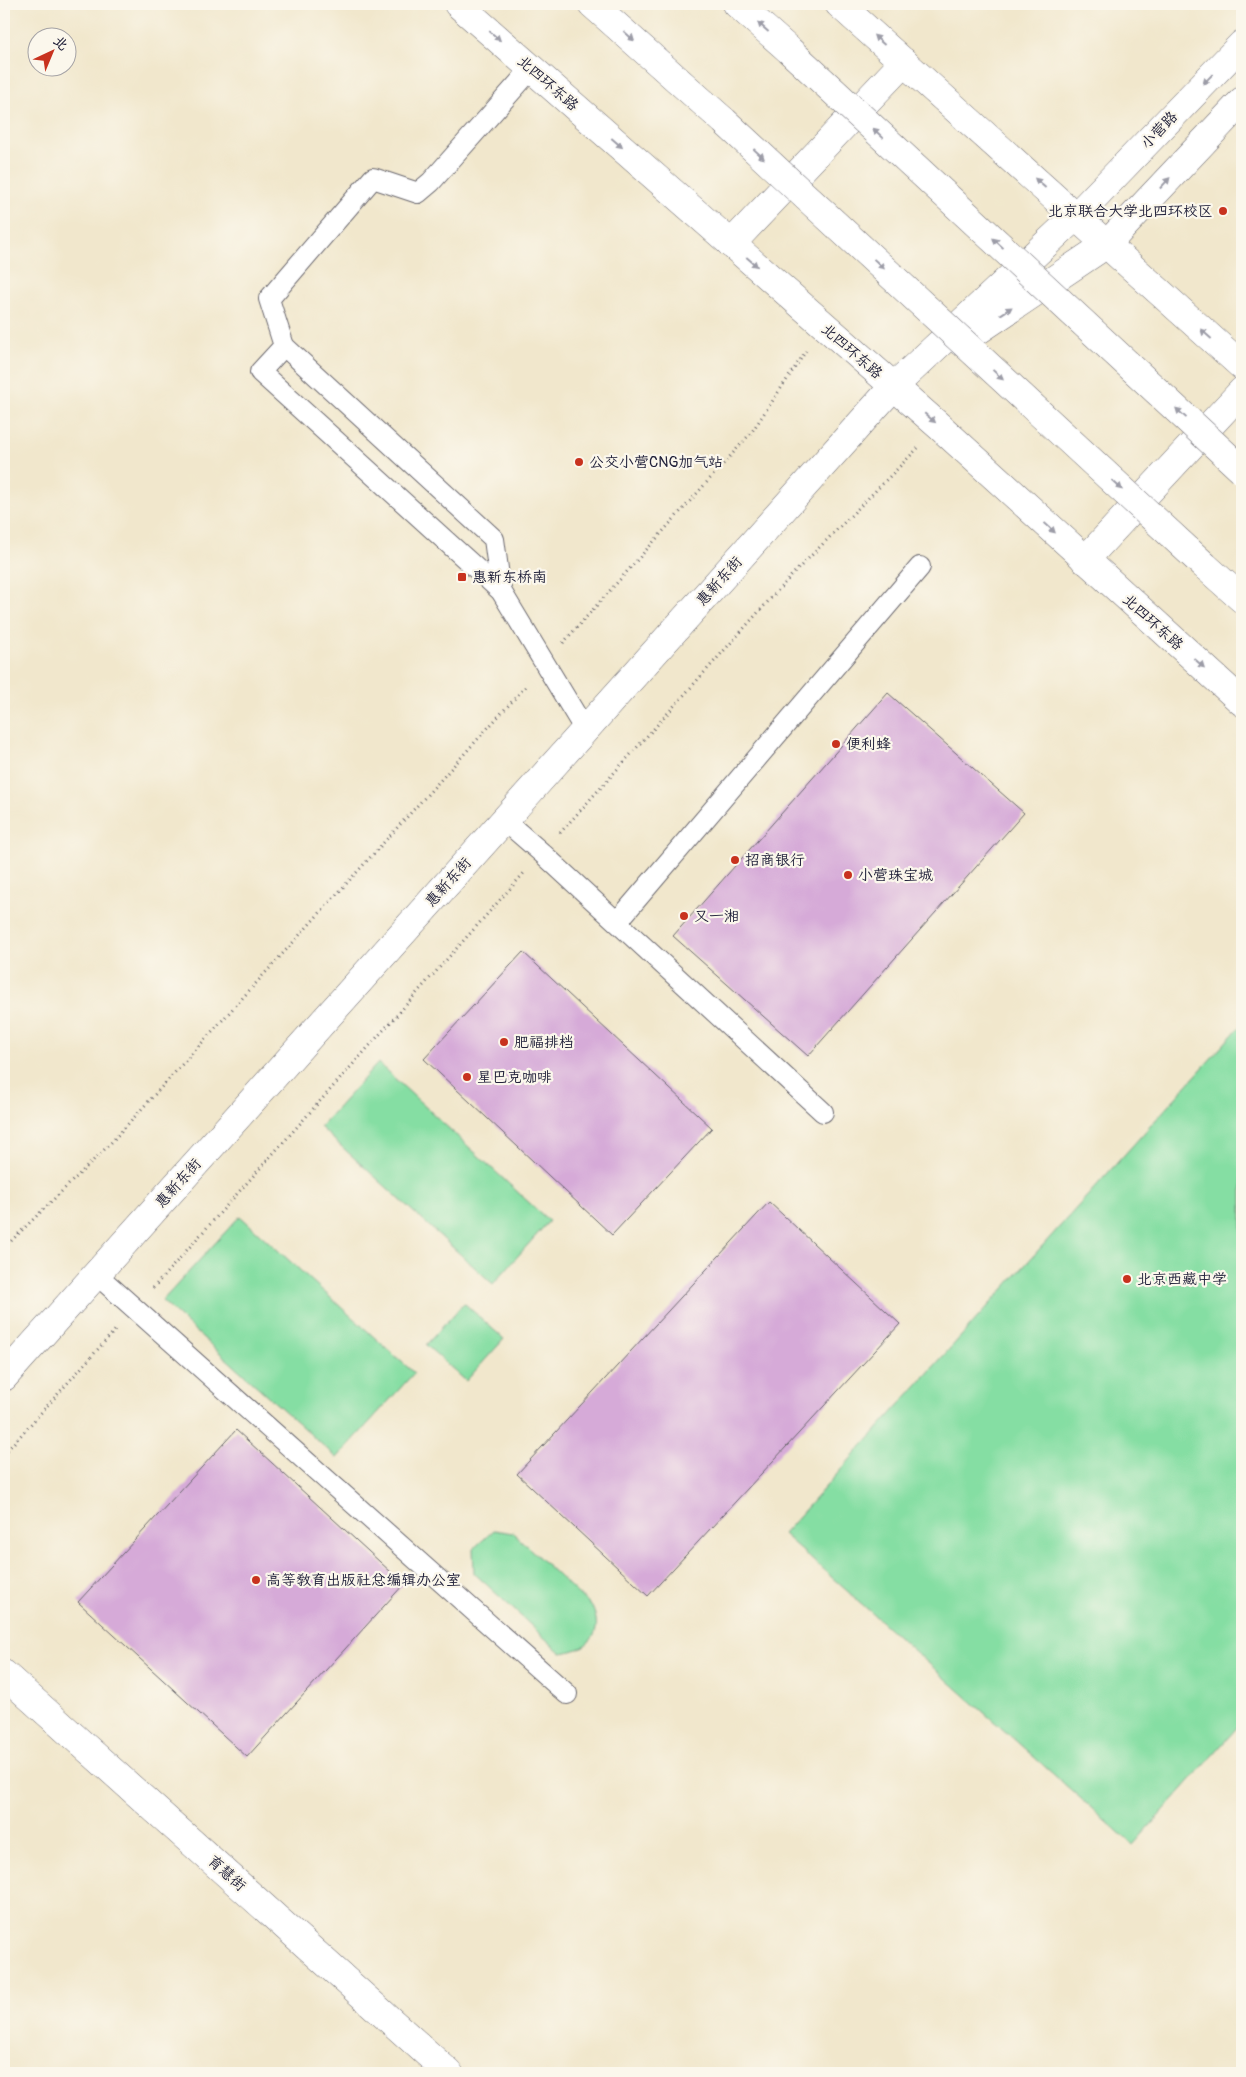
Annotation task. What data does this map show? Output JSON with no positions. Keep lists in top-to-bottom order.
{
  "streets": {
    "main road": [
      "北四环东路",
      "小营路",
      "惠新东街",
      "育慧街"
    ]
  },
  "crossings": [
    ["北四环东路", "小营路"],
    ["北四环东路", "惠新东街"],
    ["小营路", "惠新东街"]
  ],
  "places": {
    "other": [
      "北京联合大学北四环校区",
      "公交小营CNG加气站",
      "便利蜂",
      "招商银行",
      "小营珠宝城",
      "又一湘",
      "肥福排档",
      "星巴克咖啡",
      "北京西藏中学",
      "高等教育出版社总编辑办公室"
    ],
    "transit": ["惠新东桥南"]
  },
  "north": "top right"
}
